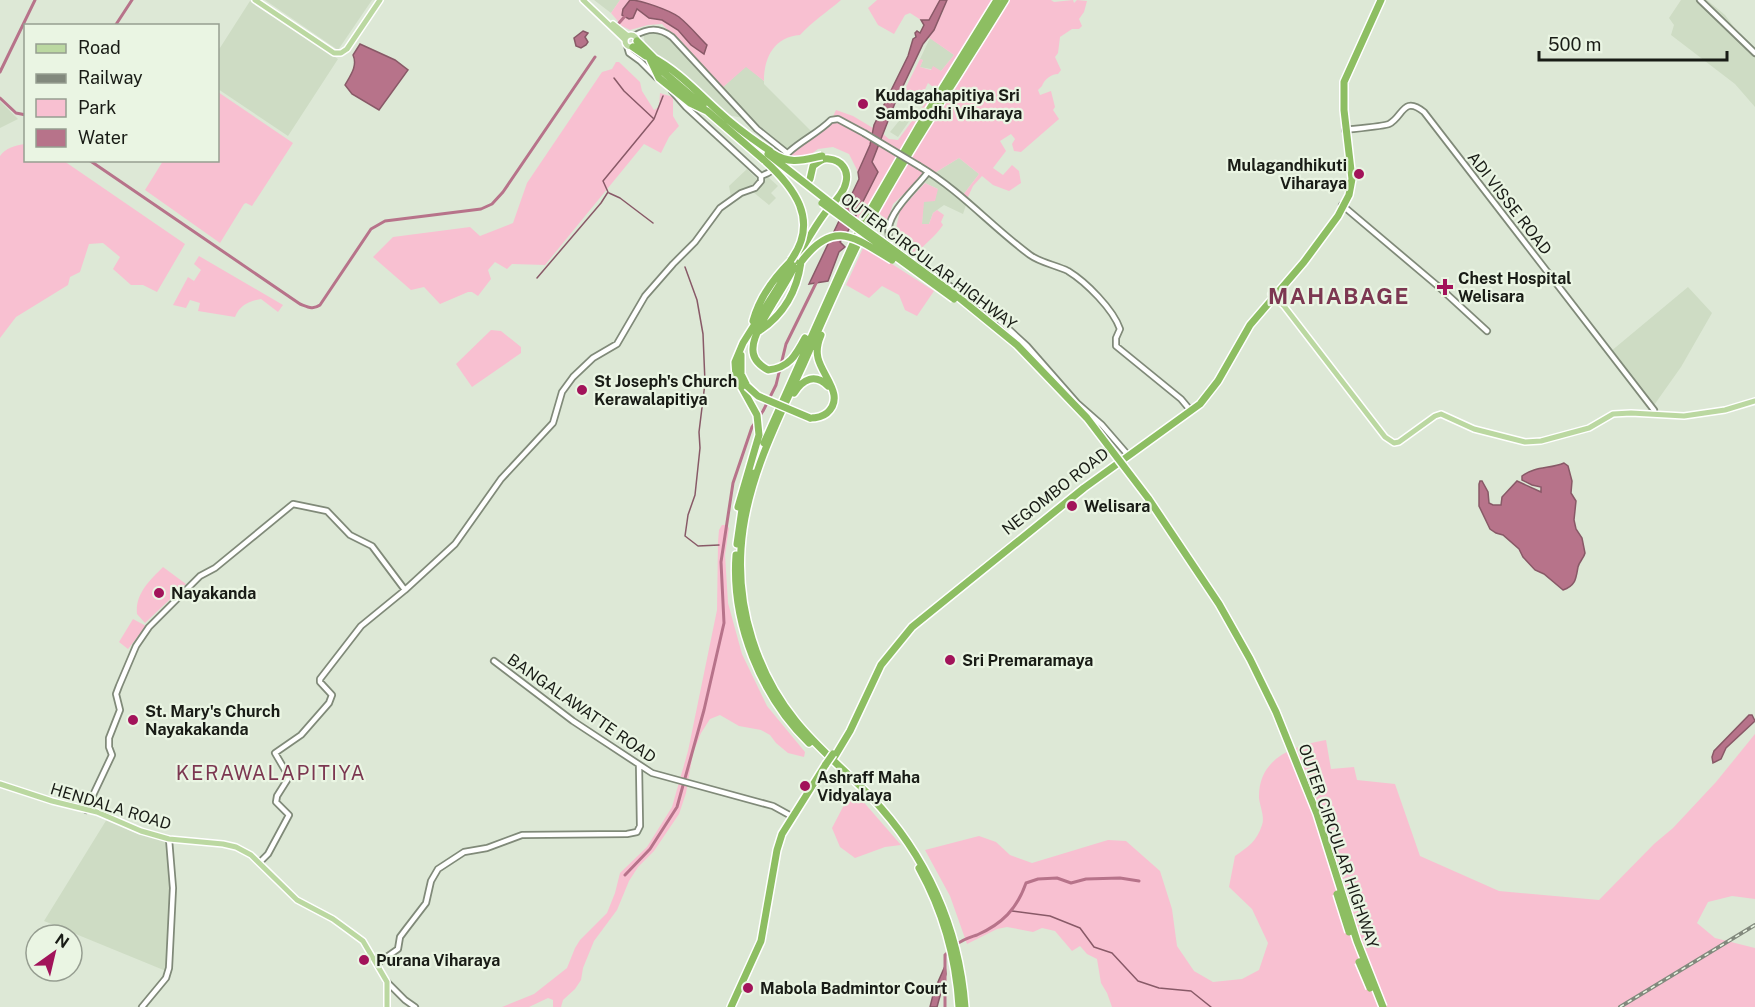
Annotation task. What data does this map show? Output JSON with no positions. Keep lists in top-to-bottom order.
{
  "streets": {
    "highway": ["OUTER CIRCULAR HIGHWAY", "NEGOMBO ROAD"],
    "main road": ["HENDALA ROAD"],
    "street": ["ADI VISSE ROAD", "BANGALAWATTE ROAD"]
  },
  "crossings": [
    ["ADI VISSE ROAD", "NEGOMBO ROAD"],
    ["NEGOMBO ROAD", "BANGALAWATTE ROAD"]
  ],
  "districts": ["MAHABAGE", "KERAWALAPITIYA"],
  "places": {
    "other": [
      "Kudagahapitiya Sri Sambodhi Viharaya",
      "Mulagandhikuti Viharaya",
      "St Joseph's Church Kerawalapitiya",
      "Welisara",
      "Nayakanda",
      "Sri Premaramaya",
      "St. Mary's Church Nayakakanda",
      "Ashraff Maha Vidyalaya",
      "Purana Viharaya",
      "Mabola Badmintor Court"
    ],
    "health": ["Chest Hospital Welisara"]
  },
  "legend": [
    "Road",
    "Railway",
    "Park",
    "Water"
  ],
  "scale_bar": "500 m",
  "north": "top right"
}
